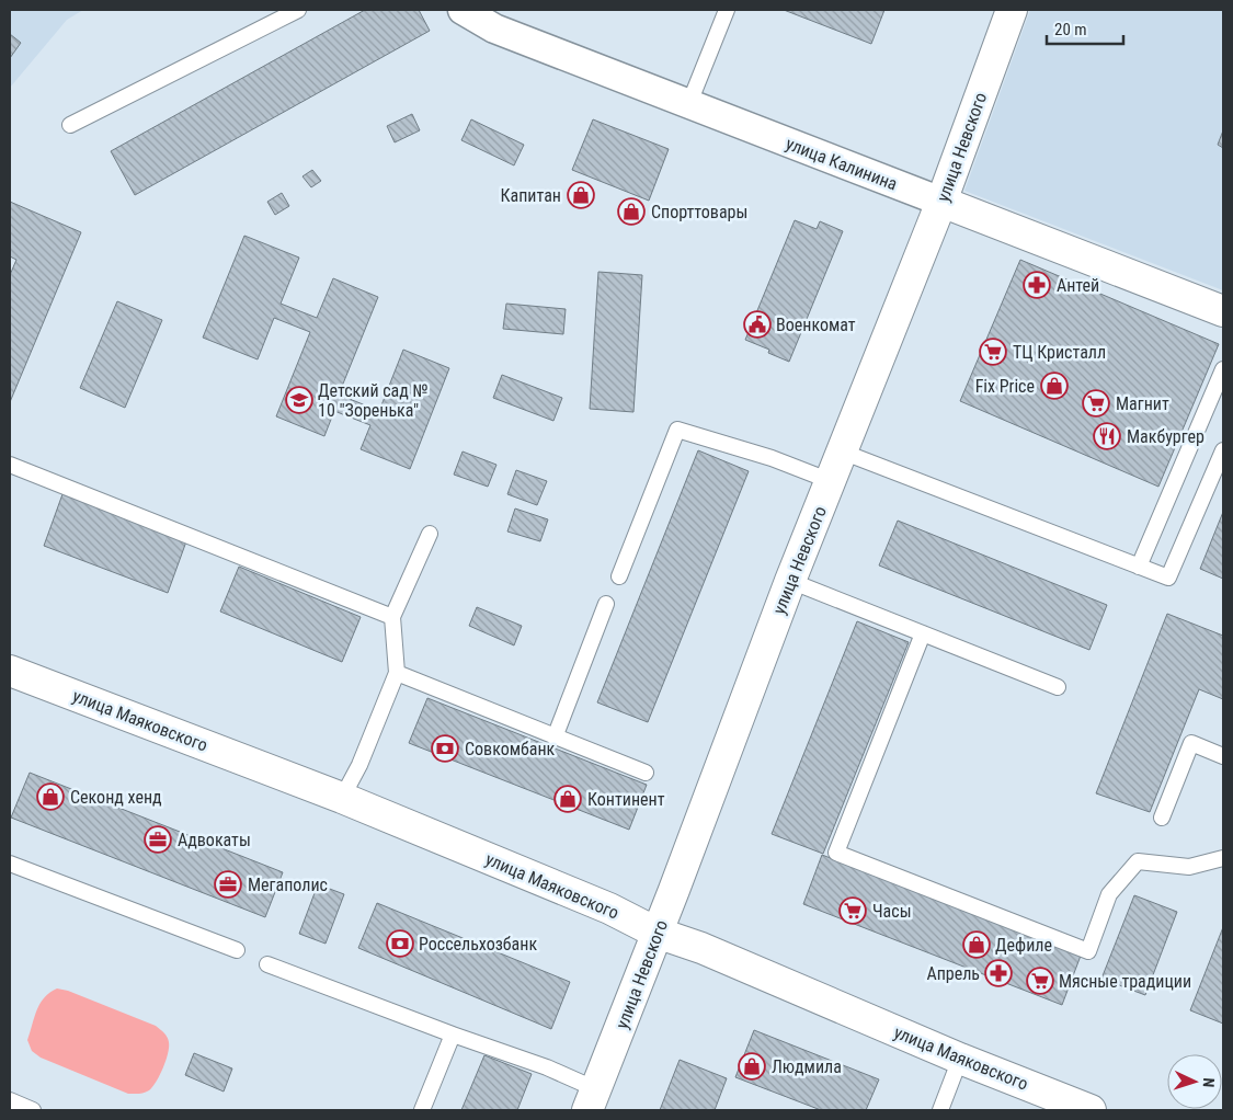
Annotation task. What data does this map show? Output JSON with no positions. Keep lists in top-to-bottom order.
{
  "streets": {
    "street": ["улица Невского", "улица Калинина", "улица Маяковского"]
  },
  "crossings": [
    ["улица Невского", "улица Калинина"],
    ["улица Невского", "улица Маяковского"]
  ],
  "places": {
    "shop": [
      "Капитан",
      "Спорттовары",
      "Fix Price",
      "Секонд хенд",
      "Континент",
      "Дефиле",
      "Людмила"
    ],
    "pharmacy": ["Антей", "Апрель"],
    "public building": ["Военкомат"],
    "supermarket": [
      "ТЦ Кристалл",
      "Магнит",
      "Часы",
      "Мясные традиции"
    ],
    "school or university": ["Детский сад № 10 \"Зоренька\""],
    "restaurant": ["Макбургер"],
    "bank": ["Совкомбанк", "Россельхозбанк"],
    "office": ["Адвокаты", "Мегаполис"]
  },
  "scale_bar": "20 m",
  "north": "right"
}
